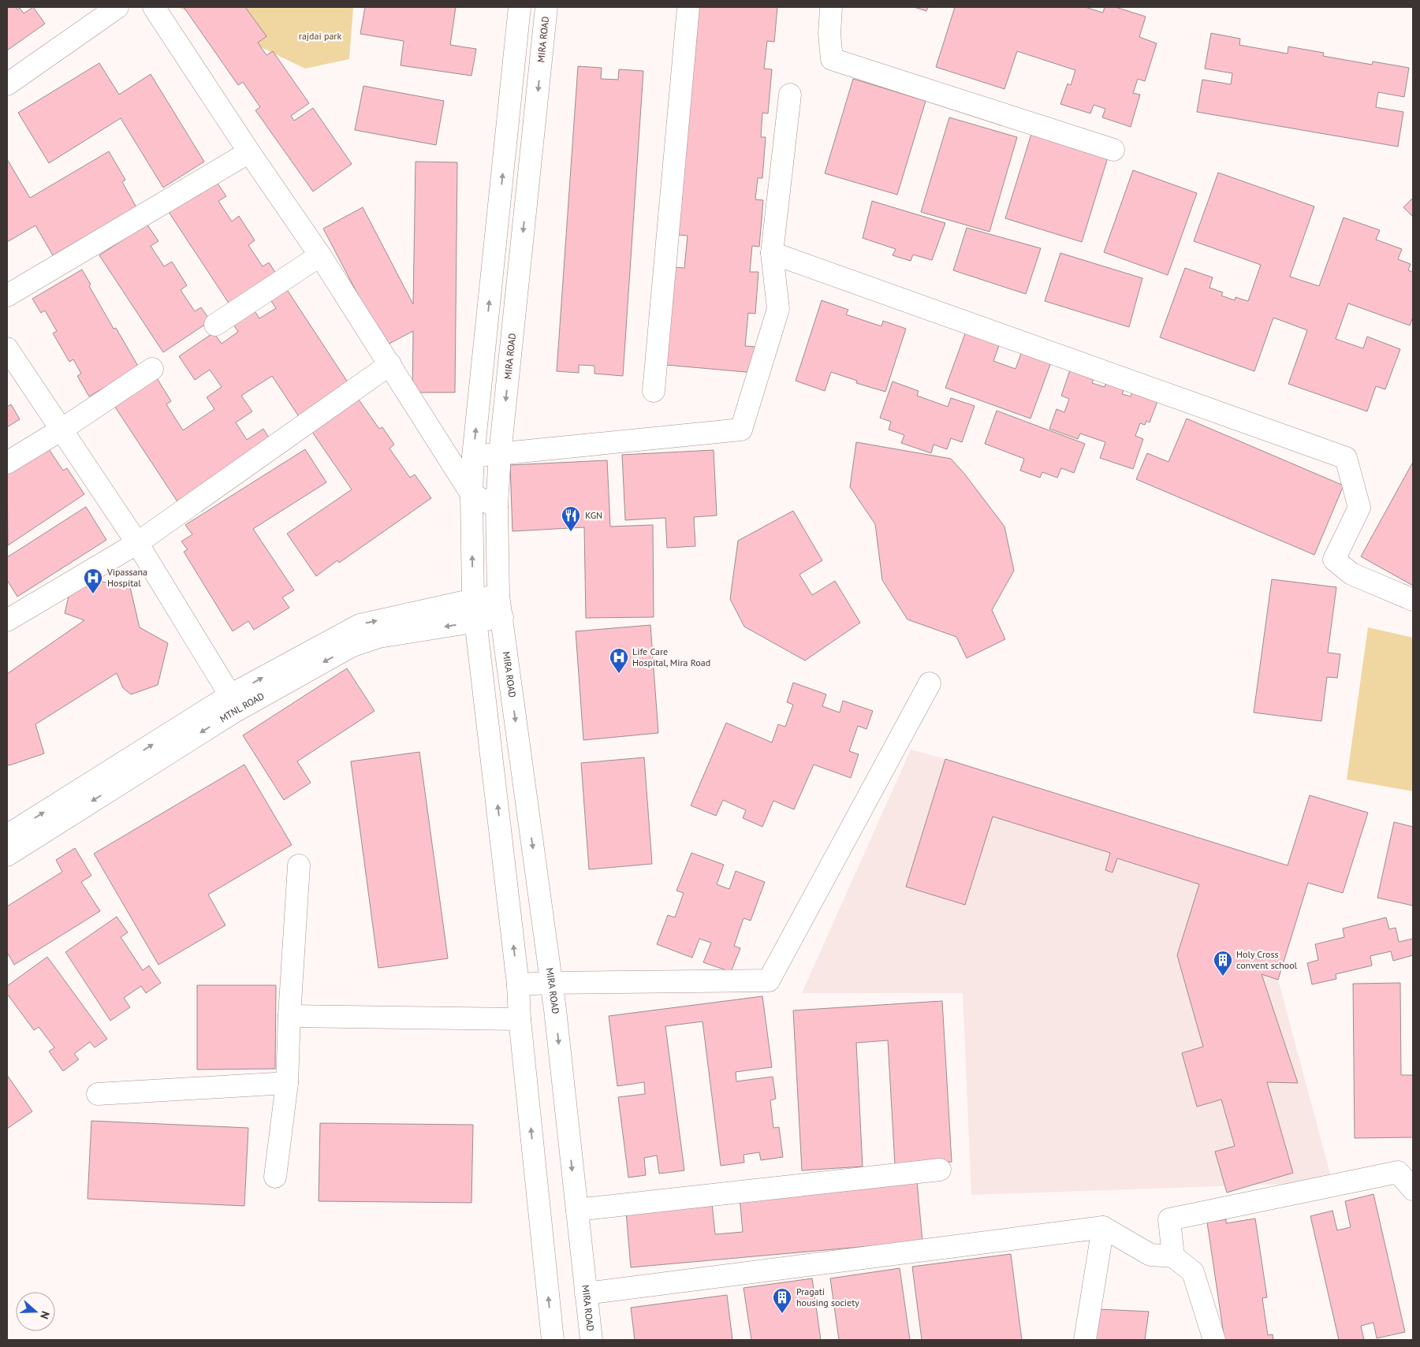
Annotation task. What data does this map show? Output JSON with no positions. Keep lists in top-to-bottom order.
{
  "streets": {
    "street": ["MIRA ROAD", "MTNL ROAD"]
  },
  "crossings": [
    ["MIRA ROAD", "MTNL ROAD"]
  ],
  "parks": ["rajdai park"],
  "places": {
    "restaurant": ["KGN"],
    "hospital": ["Vipassana Hospital", "Life Care Hospital, Mira Road"],
    "building": ["Holy Cross convent school", "Pragati housing society"]
  },
  "north": "right"
}
